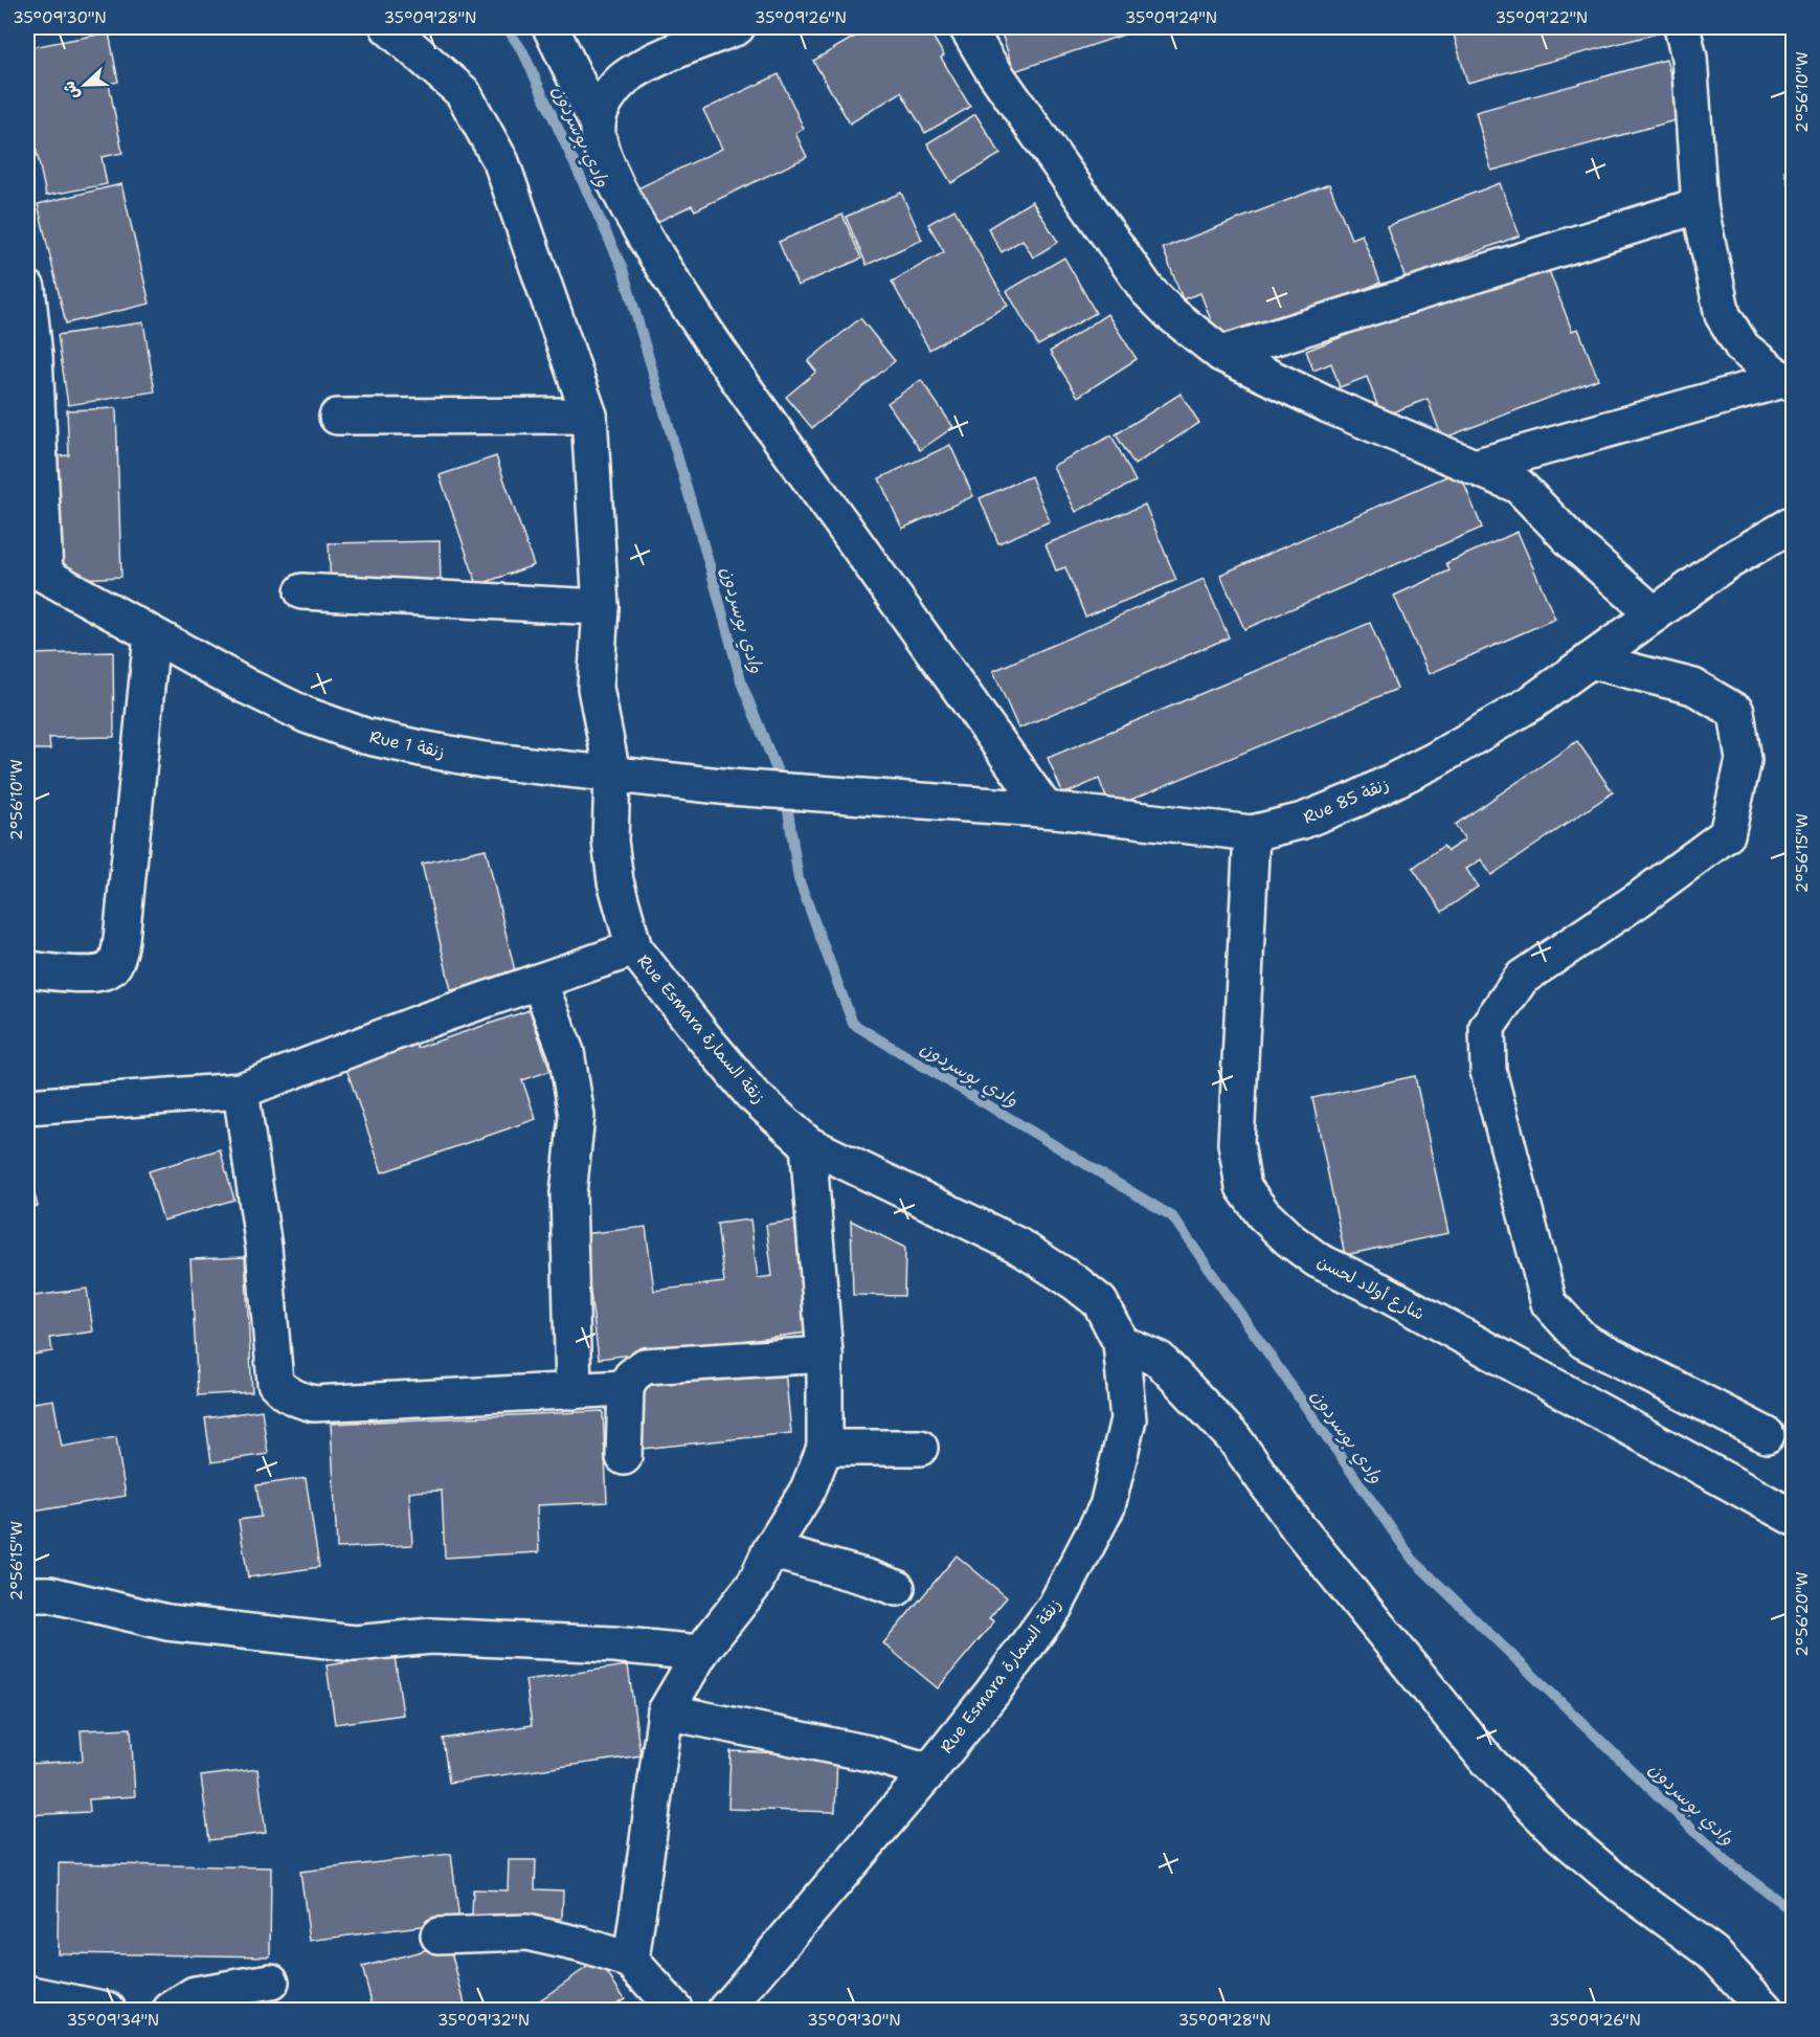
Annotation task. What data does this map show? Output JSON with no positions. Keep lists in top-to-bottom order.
{
  "streets": {
    "street": [
      "Rue زنقة 1",
      "Rue 85 زنقة",
      "Rue Esmara زنقة السمارة",
      "شارع أولاد لحسن"
    ]
  },
  "crossings": [
    ["Rue زنقة 1", "Rue 85 زنقة"],
    ["Rue زنقة 1", "Rue Esmara زنقة السمارة"],
    ["Rue 85 زنقة", "شارع أولاد لحسن"]
  ],
  "water": ["وادي بوسردون"],
  "north": "left",
  "coordinates": [
    "35°09'30\"N",
    "35°09'28\"N",
    "35°09'26\"N",
    "35°09'24\"N",
    "35°09'22\"N",
    "2°56'10\"W",
    "2°56'15\"W",
    "2°56'20\"W",
    "35°09'34\"N",
    "35°09'32\"N"
  ]
}
